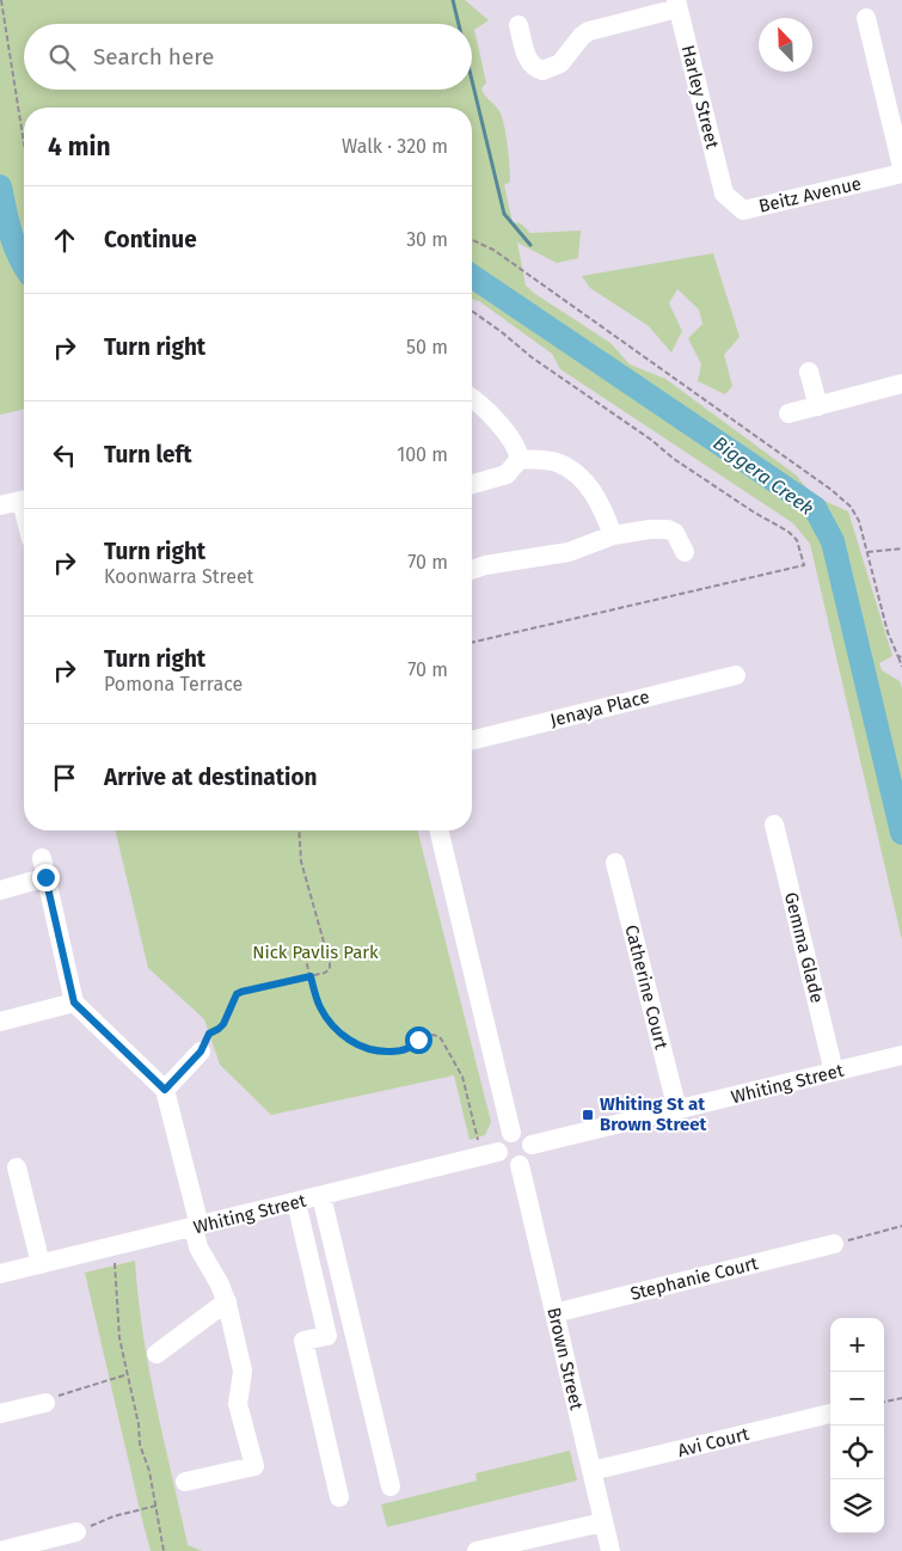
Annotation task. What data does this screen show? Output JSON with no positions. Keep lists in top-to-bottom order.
{
  "streets": {
    "street": [
      "Harley Street",
      "Beitz Avenue",
      "Jenaya Place",
      "Gemma Glade",
      "Catherine Court",
      "Whiting Street",
      "Stephanie Court",
      "Brown Street",
      "Avi Court"
    ]
  },
  "crossings": [
    ["Harley Street", "Beitz Avenue"],
    ["Gemma Glade", "Whiting Street"],
    ["Catherine Court", "Whiting Street"],
    ["Whiting Street", "Brown Street"],
    ["Stephanie Court", "Brown Street"],
    ["Brown Street", "Avi Court"]
  ],
  "water": ["Biggera Creek"],
  "parks": ["Nick Pavlis Park"],
  "places": {
    "transit": ["Whiting St at Brown Street"]
  },
  "north": "top left",
  "page": {
    "search": "Search here",
    "heading": ["4 min", "Walk · 320 m"],
    "list": [
      ["Continue", "30 m"],
      ["Turn right", "50 m"],
      ["Turn left", "100 m"],
      ["Turn right", "Koonwarra Street", "70 m"],
      ["Turn right", "Pomona Terrace", "70 m"],
      "Arrive at destination"
    ],
    "map_buttons": ["+", "−"]
  }
}
